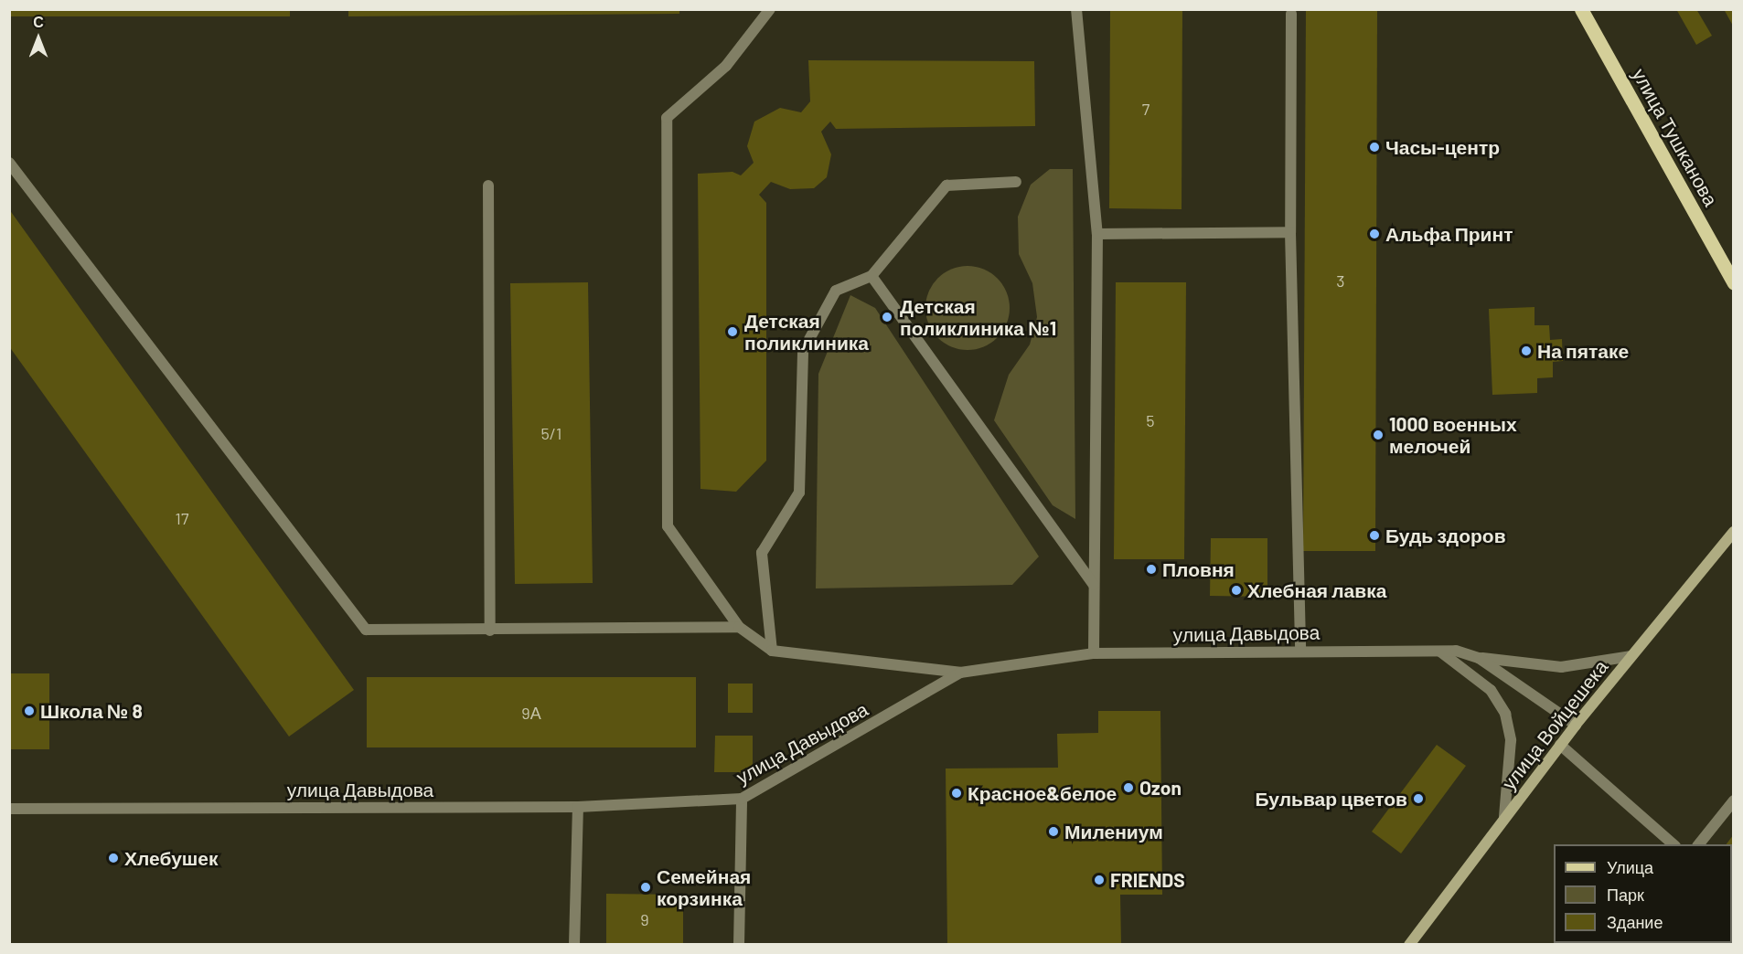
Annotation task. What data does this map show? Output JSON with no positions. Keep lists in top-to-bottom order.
{
  "streets": {
    "main road": ["улица Тушканова", "улица Войцешека"],
    "street": ["улица Давыдова"]
  },
  "crossings": [
    ["улица Давыдова", "улица Войцешека"]
  ],
  "places": [
    "Часы-центр",
    "Альфа Принт",
    "Детская поликлиника №1",
    "Детская поликлиника",
    "На пятаке",
    "1000 военных мелочей",
    "Будь здоров",
    "Пловня",
    "Хлебная лавка",
    "Школа № 8",
    "Ozon",
    "Красное&белое",
    "Бульвар цветов",
    "Милениум",
    "Хлебушек",
    "FRIENDS",
    "Семейная корзинка"
  ],
  "house_numbers": [
    "7",
    "3",
    "5",
    "5/1",
    "17",
    "9А",
    "9"
  ],
  "legend": ["Улица", "Парк", "Здание"],
  "north": "top"
}
